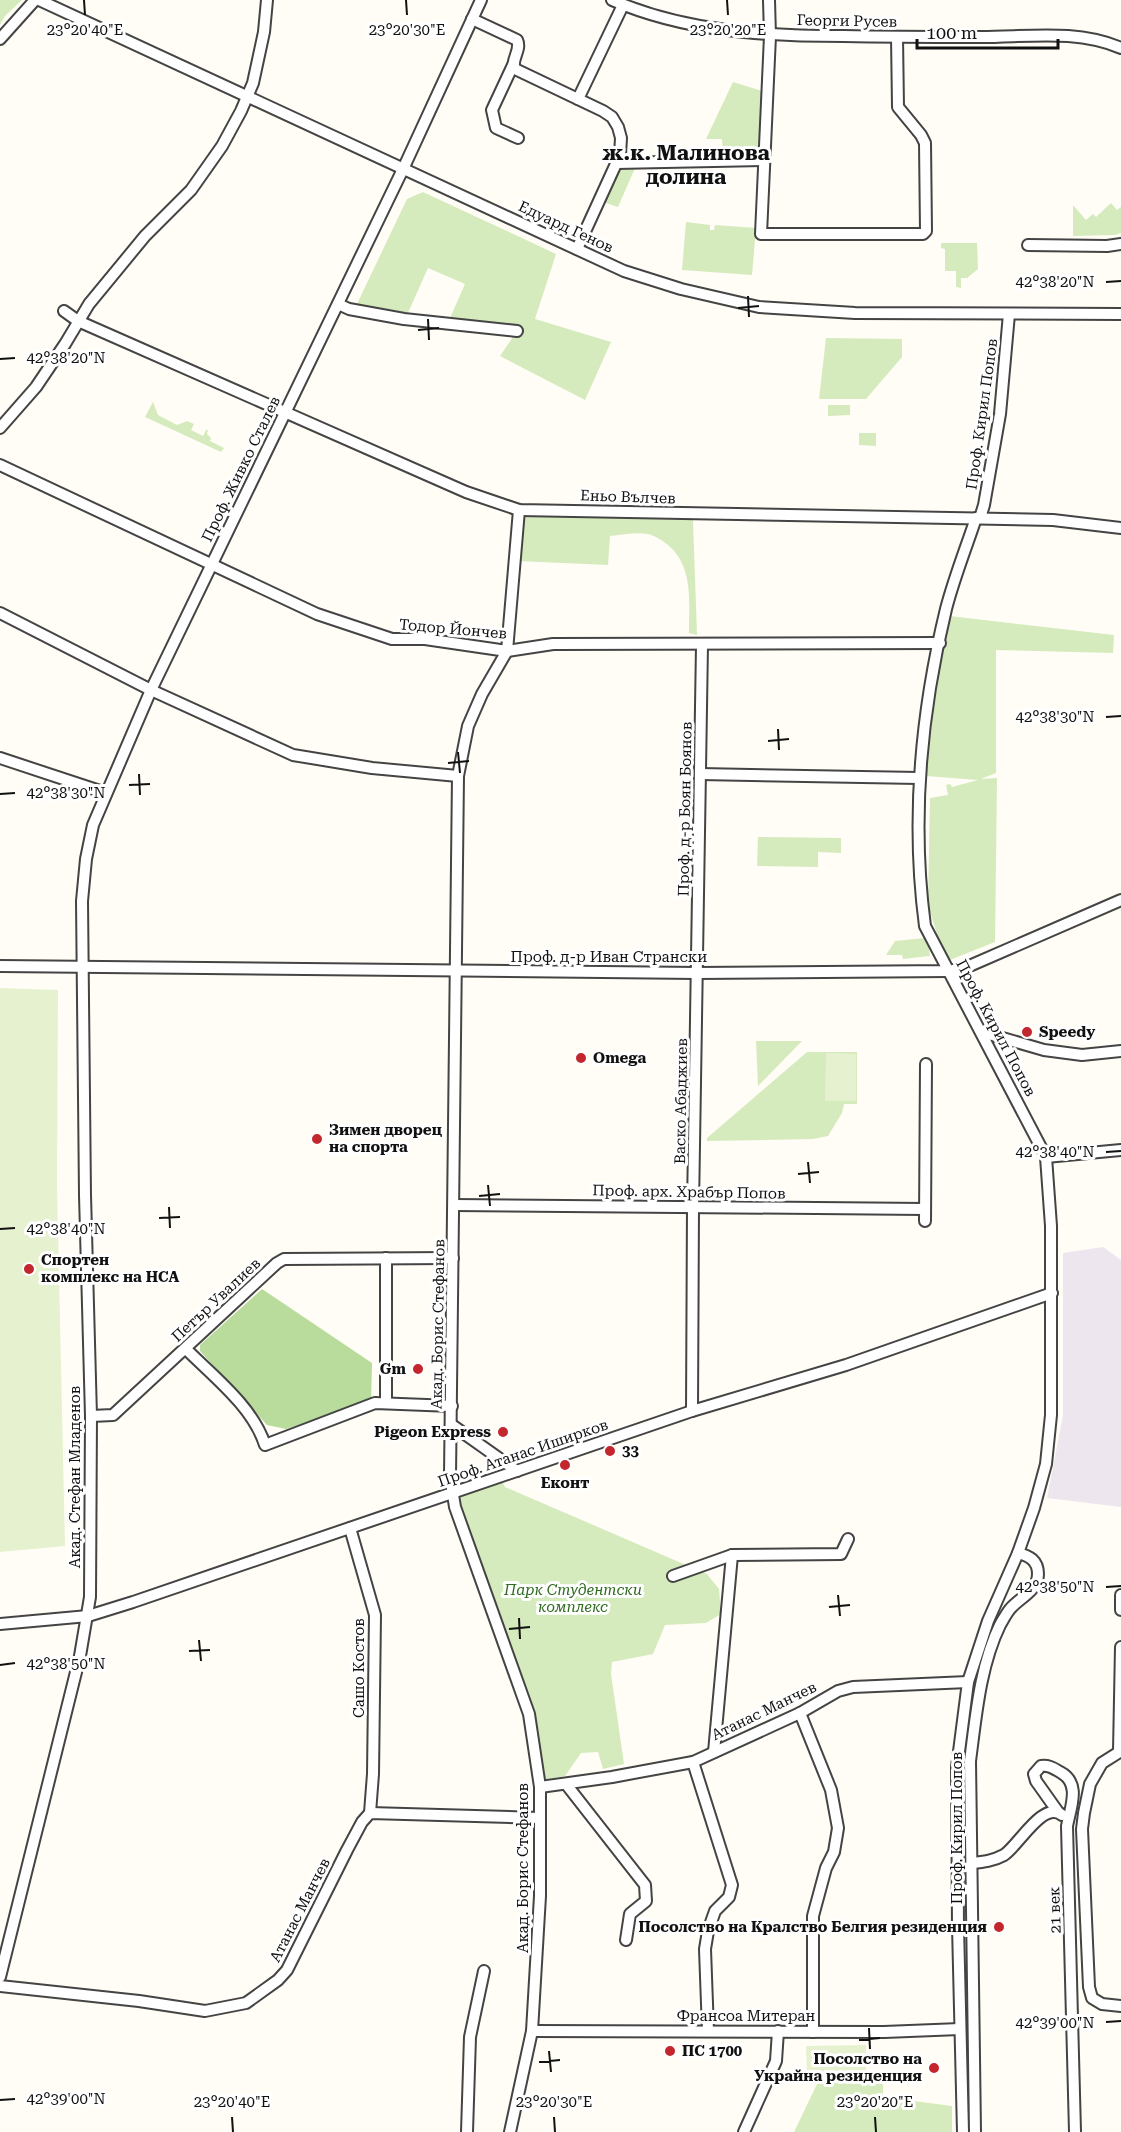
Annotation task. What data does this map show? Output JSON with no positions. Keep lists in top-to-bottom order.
{
  "streets": {
    "street": [
      "Георги Русев",
      "Едуард Генов",
      "Проф. Кирил Попов",
      "Проф. Живко Сталев",
      "Еньо Вълчев",
      "Тодор Йончев",
      "Проф. д-р Боян Боянов",
      "Проф. д-р Иван Странски",
      "Васко Абаджиев",
      "Проф. арх. Храбър Попов",
      "Петър Увалиев",
      "Акад. Борис Стефанов",
      "Проф. Атанас Иширков",
      "Акад. Стефан Младенов",
      "Сашо Костов",
      "Атанас Манчев",
      "21 век",
      "Франсоа Митеран"
    ]
  },
  "crossings": [
    ["Едуард Генов", "Проф. Кирил Попов"],
    ["Едуард Генов", "Проф. Живко Сталев"],
    ["Проф. Кирил Попов", "Еньо Вълчев"],
    ["Проф. Кирил Попов", "Тодор Йончев"],
    ["Проф. Кирил Попов", "Проф. д-р Иван Странски"],
    ["Проф. Кирил Попов", "Проф. Атанас Иширков"],
    ["Проф. Кирил Попов", "Атанас Манчев"],
    ["Проф. Кирил Попов", "Франсоа Митеран"],
    ["Проф. Живко Сталев", "Еньо Вълчев"],
    ["Проф. Живко Сталев", "Тодор Йончев"],
    ["Проф. Живко Сталев", "Проф. д-р Иван Странски"],
    ["Проф. Живко Сталев", "Акад. Стефан Младенов"],
    ["Еньо Вълчев", "Акад. Борис Стефанов"],
    ["Тодор Йончев", "Проф. д-р Боян Боянов"],
    ["Тодор Йончев", "Акад. Борис Стефанов"],
    ["Проф. д-р Боян Боянов", "Проф. д-р Иван Странски"],
    ["Проф. д-р Боян Боянов", "Васко Абаджиев"],
    ["Проф. д-р Иван Странски", "Васко Абаджиев"],
    ["Проф. д-р Иван Странски", "Акад. Борис Стефанов"],
    ["Проф. д-р Иван Странски", "Акад. Стефан Младенов"],
    ["Васко Абаджиев", "Проф. арх. Храбър Попов"],
    ["Васко Абаджиев", "Проф. Атанас Иширков"],
    ["Проф. арх. Храбър Попов", "Акад. Борис Стефанов"],
    ["Петър Увалиев", "Акад. Борис Стефанов"],
    ["Петър Увалиев", "Акад. Стефан Младенов"],
    ["Акад. Борис Стефанов", "Проф. Атанас Иширков"],
    ["Акад. Борис Стефанов", "Атанас Манчев"],
    ["Акад. Борис Стефанов", "Франсоа Митеран"],
    ["Проф. Атанас Иширков", "Акад. Стефан Младенов"],
    ["Проф. Атанас Иширков", "Сашо Костов"],
    ["Сашо Костов", "Атанас Манчев"]
  ],
  "districts": ["ж.к. Малинова долина"],
  "parks": ["Парк Студентски комплекс"],
  "places": [
    "Speedy",
    "Omega",
    "Зимен дворец на спорта",
    "Спортен комплекс на НСА",
    "Gm",
    "Pigeon Express",
    "33",
    "Еконт",
    "Посолство на Кралство Белгия резиденция",
    "ПС 1700",
    "Посолство на Украйна резиденция"
  ],
  "scale_bar": "100 m",
  "coordinates": [
    "23°20'40\"E",
    "23°20'30\"E",
    "23°20'20\"E",
    "42°38'20\"N",
    "42°38'30\"N",
    "42°38'40\"N",
    "42°38'50\"N",
    "42°39'00\"N"
  ]
}
